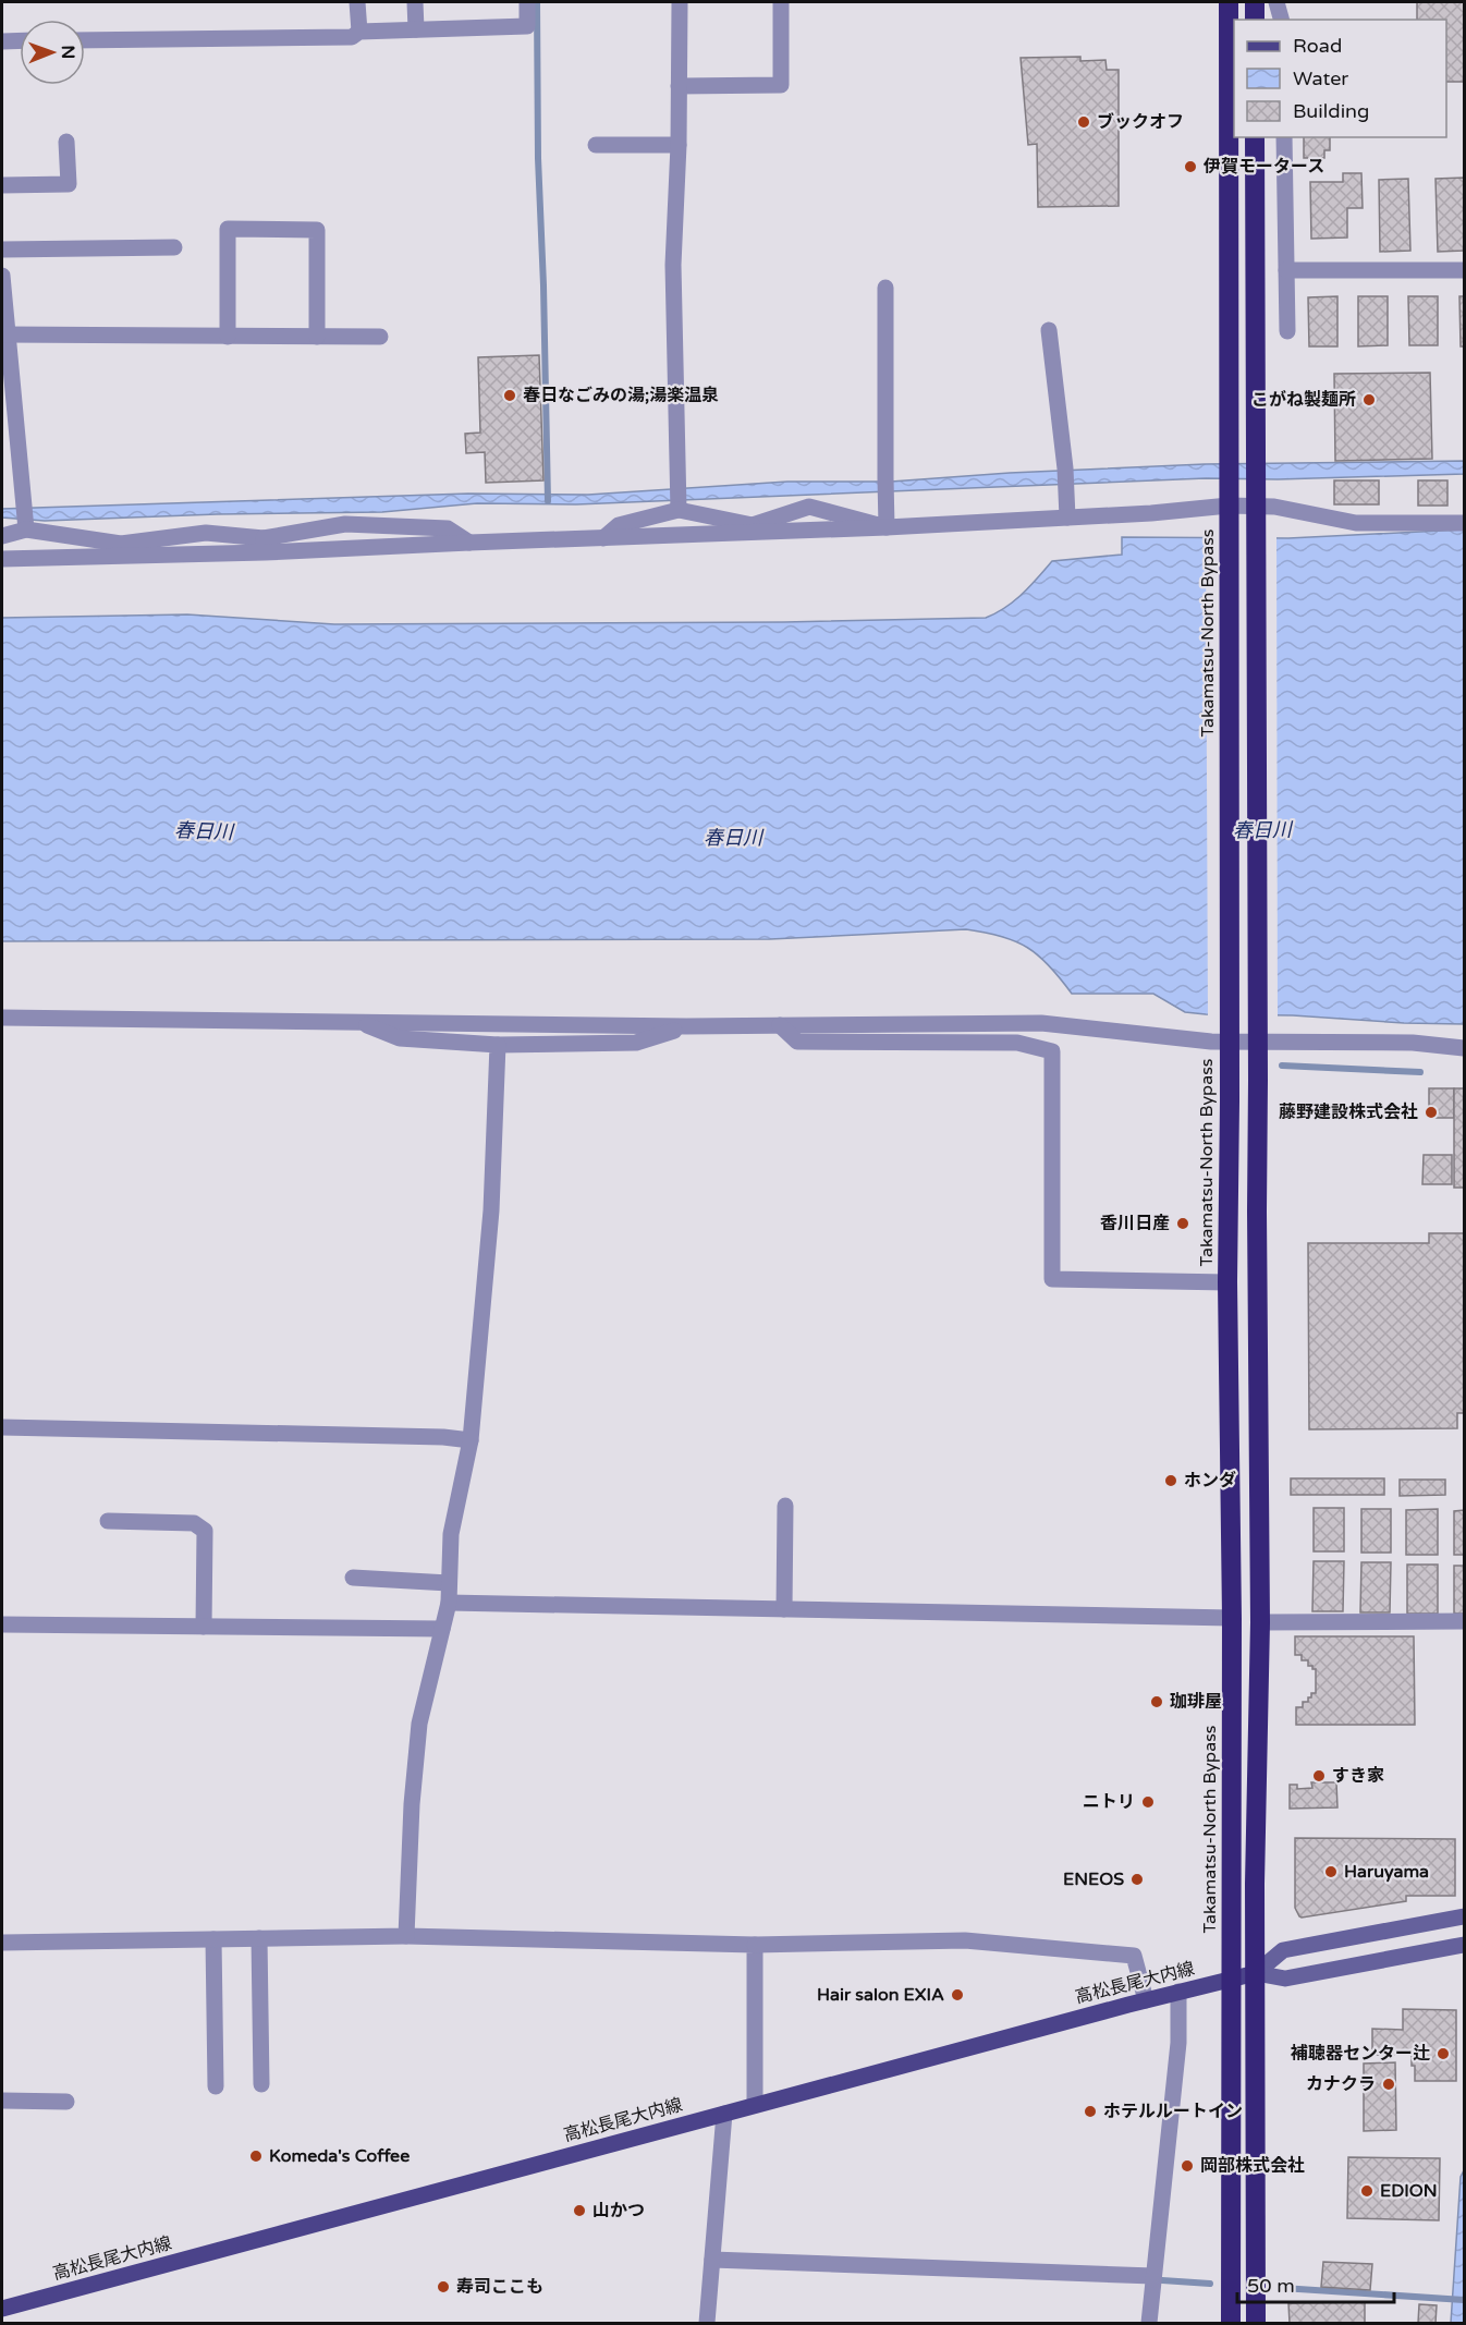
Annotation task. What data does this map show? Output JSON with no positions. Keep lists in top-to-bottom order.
{
  "streets": {
    "highway": ["Takamatsu-North Bypass"],
    "main road": ["高松長尾大内線"]
  },
  "crossings": [
    ["Takamatsu-North Bypass", "高松長尾大内線"]
  ],
  "water": ["春日川"],
  "places": [
    "ブックオフ",
    "伊賀モータース",
    "春日なごみの湯;湯楽温泉",
    "こがね製麺所",
    "藤野建設株式会社",
    "香川日産",
    "ホンダ",
    "珈琲屋",
    "すき家",
    "ニトリ",
    "Haruyama",
    "ENEOS",
    "Hair salon EXIA",
    "補聴器センター辻",
    "カナクラ",
    "ホテルルートイン",
    "Komeda's Coffee",
    "岡部株式会社",
    "EDION",
    "山かつ",
    "寿司ここも"
  ],
  "legend": ["Road", "Water", "Building"],
  "scale_bar": "50 m",
  "north": "right"
}
